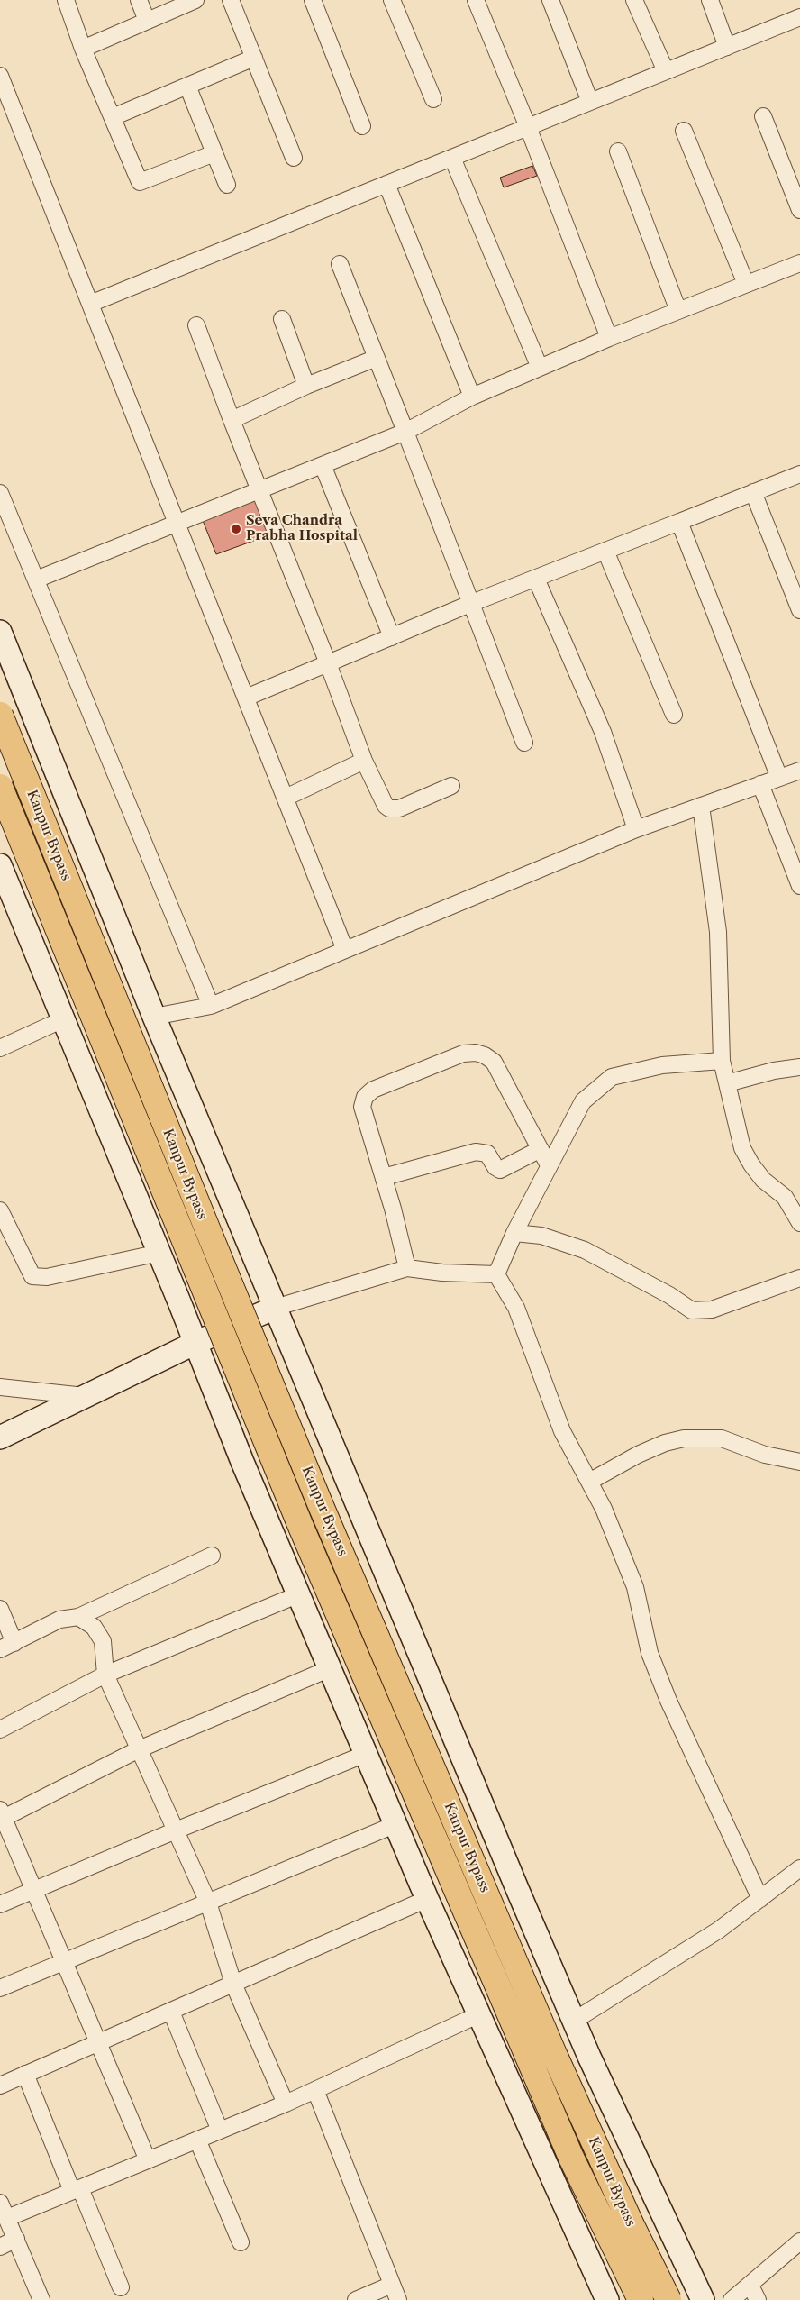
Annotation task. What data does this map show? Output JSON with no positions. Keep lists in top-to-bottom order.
{
  "streets": {
    "highway": ["Kanpur Bypass"]
  },
  "places": ["Seva Chandra Prabha Hospital"]
}
